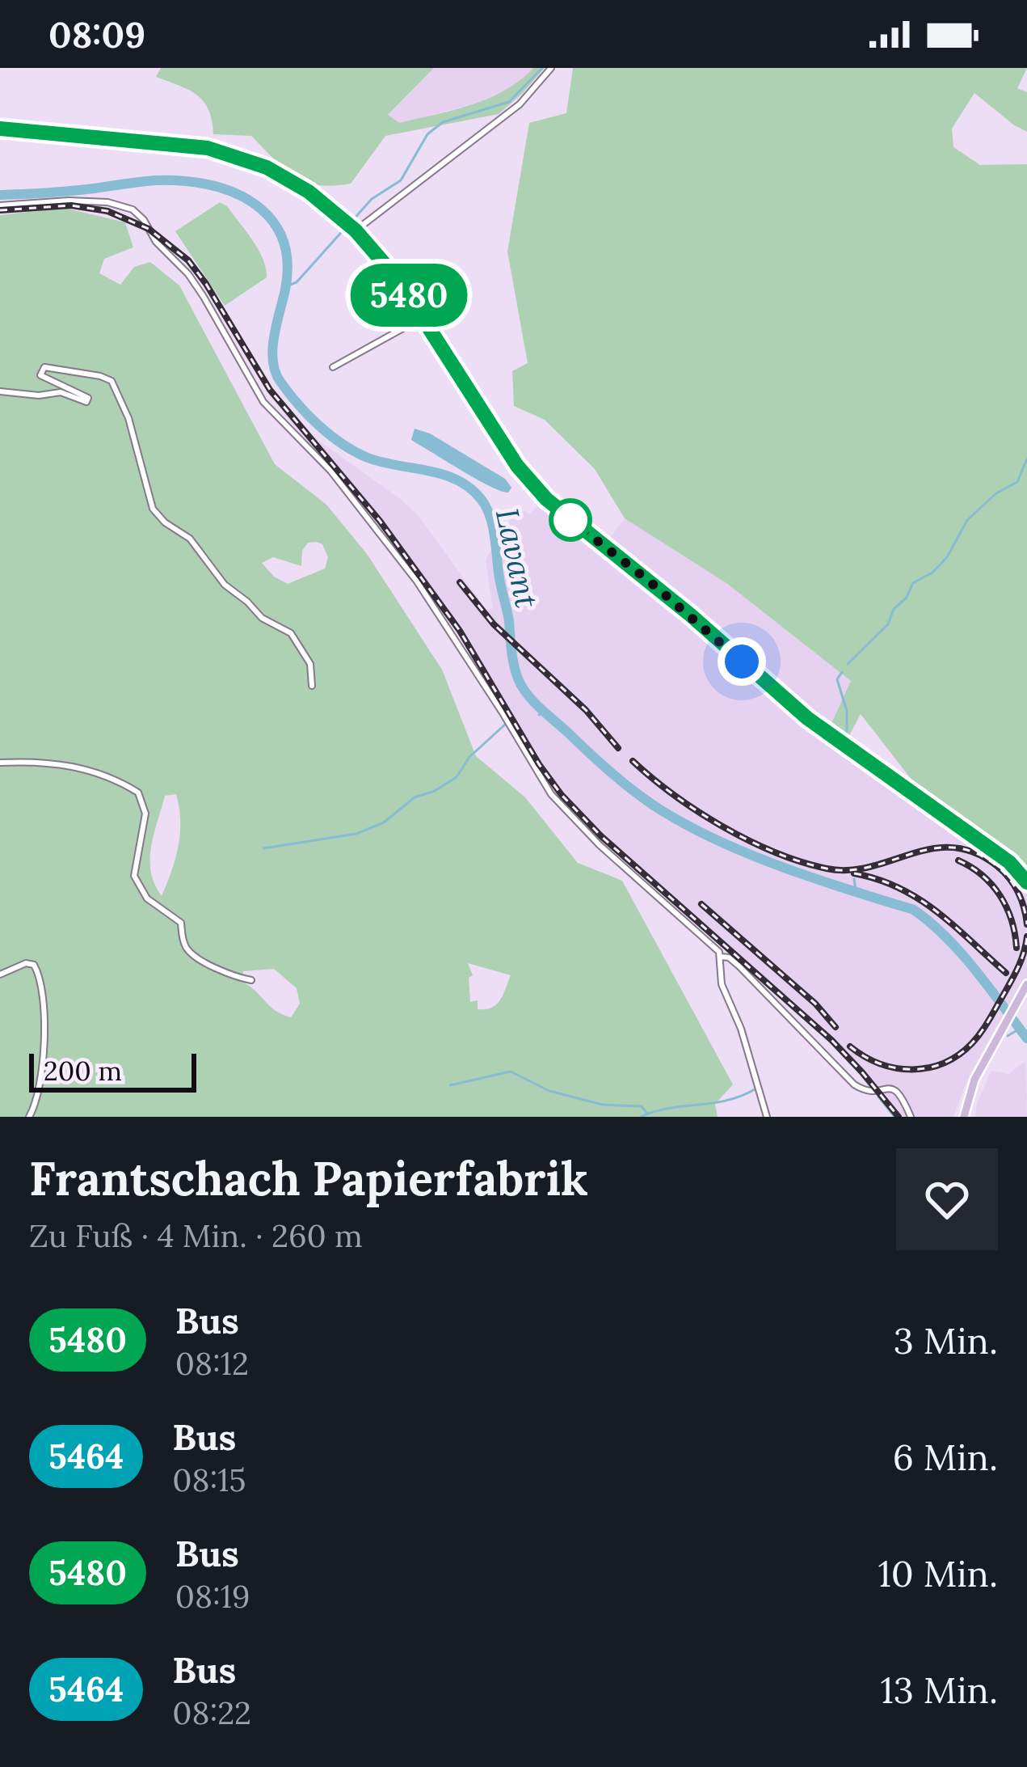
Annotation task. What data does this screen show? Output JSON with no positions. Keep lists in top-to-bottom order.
{
  "water": ["Lavant"],
  "lines": ["bus line 5480"],
  "scale_bar": "200 m",
  "page": {
    "status": "08:09",
    "on_map": "5480",
    "scale": "200 m",
    "heading": ["Frantschach Papierfabrik", "Zu Fuß · 4 Min. · 260 m"],
    "list": [
      {
        "mark": "5480",
        "name": "Bus",
        "note": "08:12",
        "value": "3 Min."
      },
      {
        "mark": "5464",
        "name": "Bus",
        "note": "08:15",
        "value": "6 Min."
      },
      {
        "mark": "5480",
        "name": "Bus",
        "note": "08:19",
        "value": "10 Min."
      },
      {
        "mark": "5464",
        "name": "Bus",
        "note": "08:22",
        "value": "13 Min."
      }
    ]
  }
}
